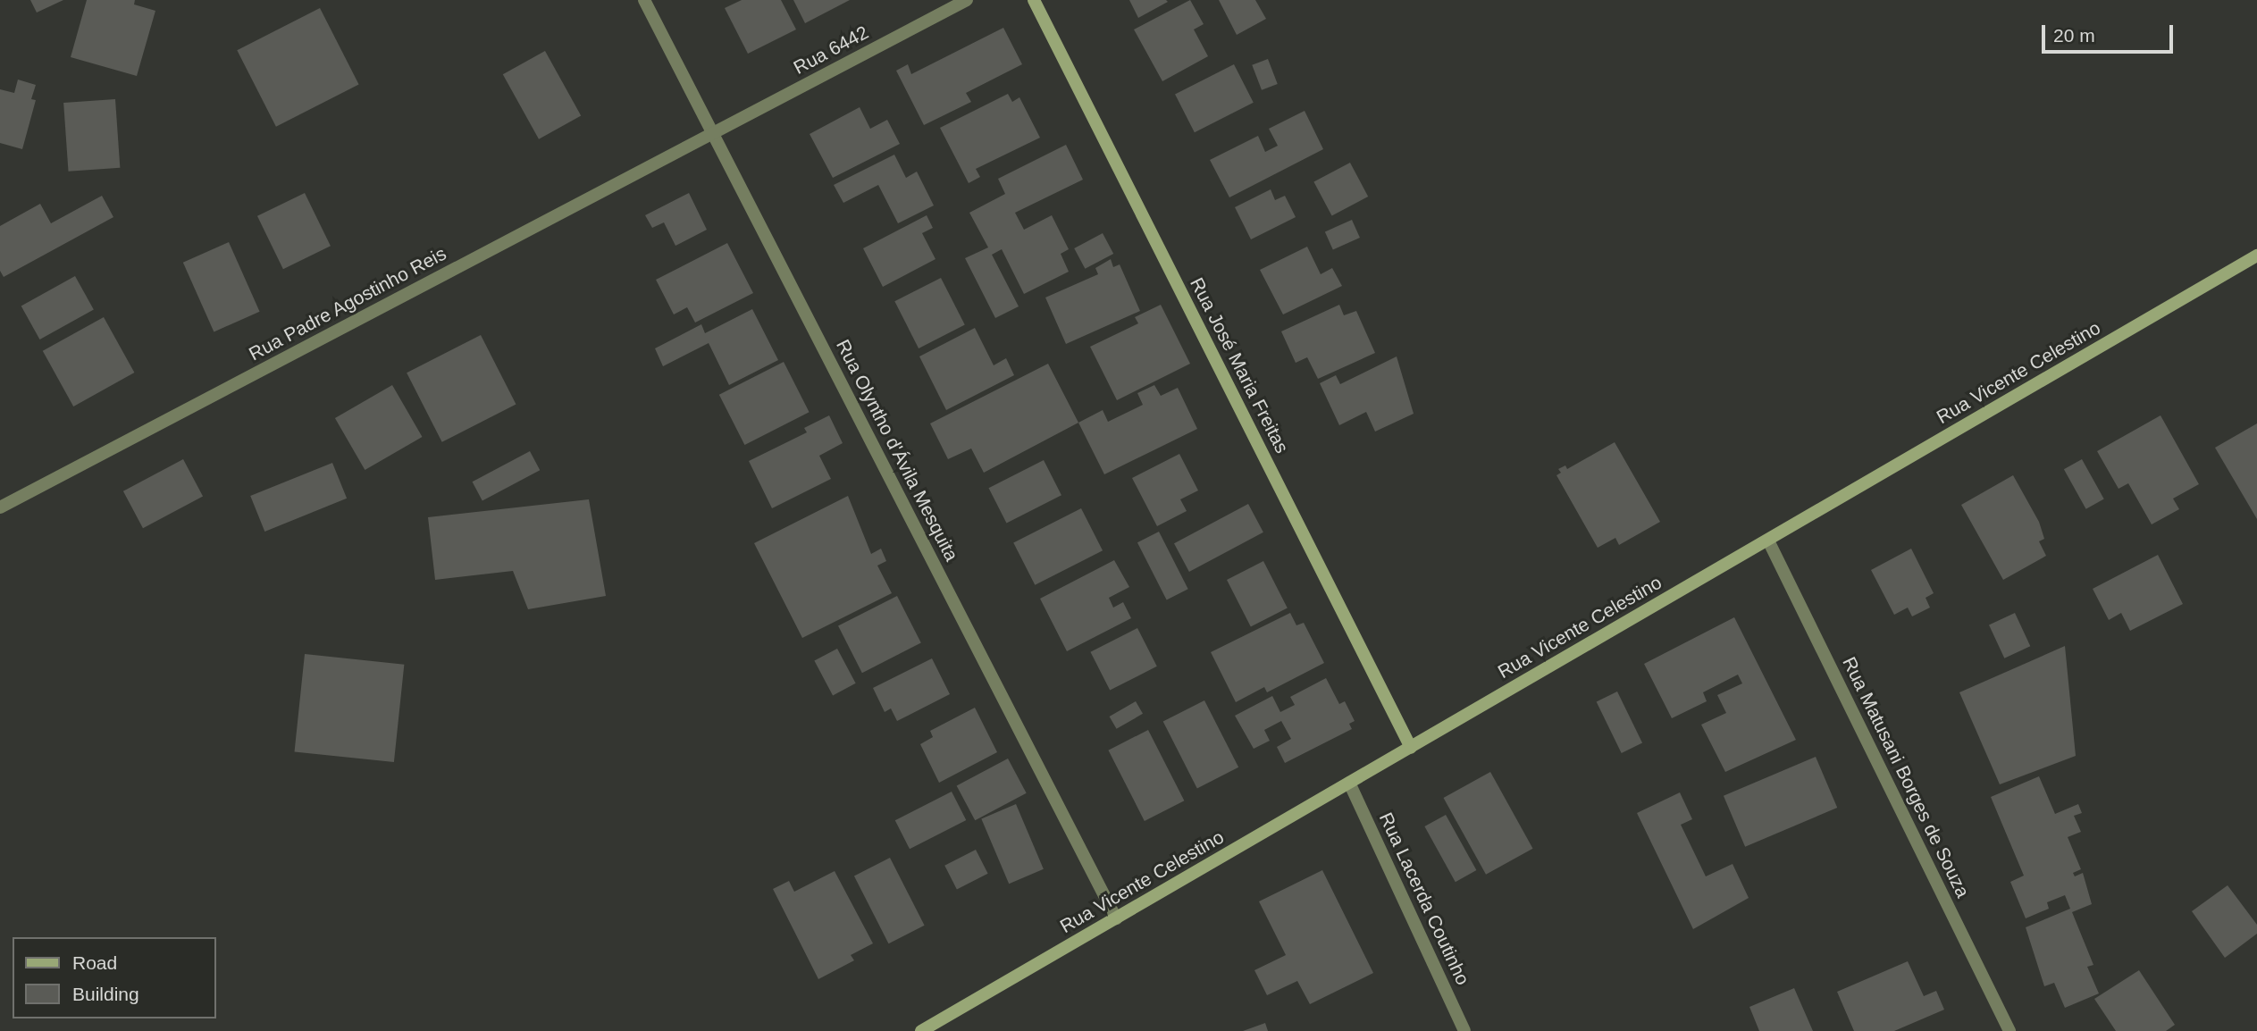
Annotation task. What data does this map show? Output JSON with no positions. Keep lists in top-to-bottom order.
{
  "streets": {
    "street": [
      "Rua 6442",
      "Rua Padre Agostinho Reis",
      "Rua José Maria Freitas",
      "Rua Vicente Celestino",
      "Rua Olyntho d'Ávila Mesquita",
      "Rua Matusani Borges de Souza",
      "Rua Lacerda Coutinho"
    ]
  },
  "crossings": [
    ["Rua 6442", "Rua Padre Agostinho Reis"],
    ["Rua 6442", "Rua Olyntho d'Ávila Mesquita"],
    ["Rua Padre Agostinho Reis", "Rua Olyntho d'Ávila Mesquita"],
    ["Rua José Maria Freitas", "Rua Vicente Celestino"],
    ["Rua Vicente Celestino", "Rua Olyntho d'Ávila Mesquita"],
    ["Rua Vicente Celestino", "Rua Matusani Borges de Souza"],
    ["Rua Vicente Celestino", "Rua Lacerda Coutinho"]
  ],
  "legend": ["Road", "Building"],
  "scale_bar": "20 m"
}
